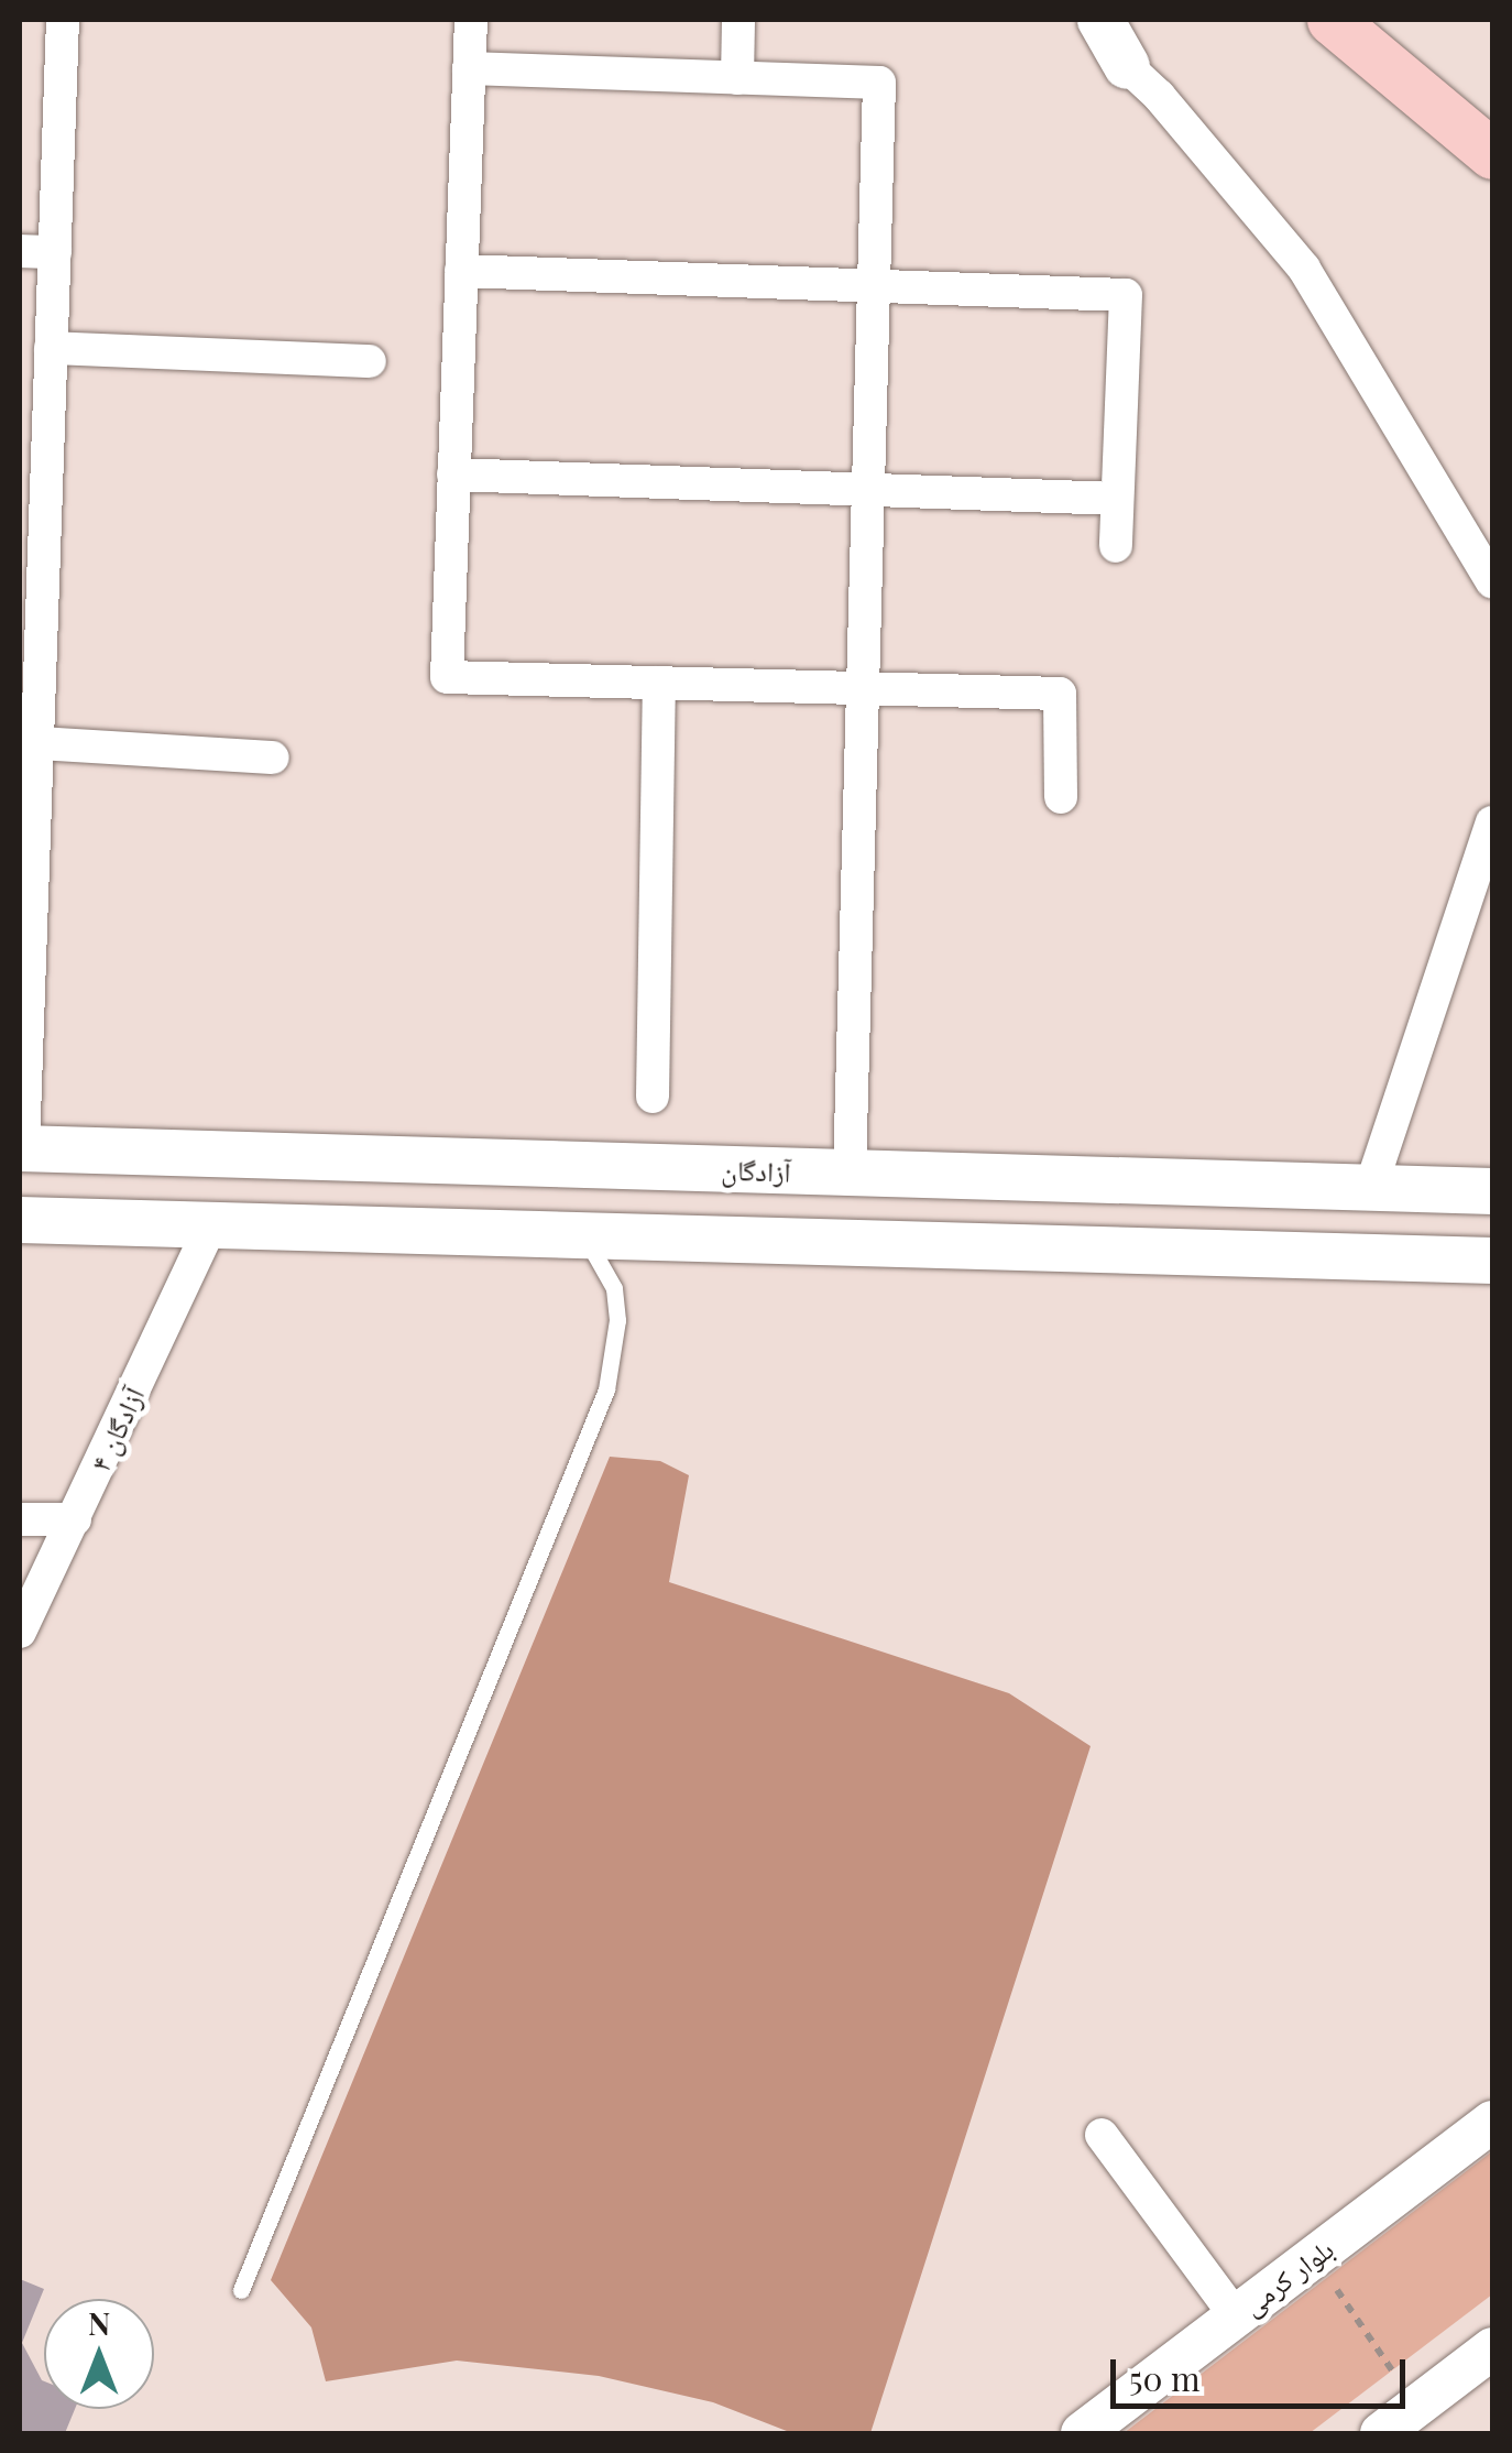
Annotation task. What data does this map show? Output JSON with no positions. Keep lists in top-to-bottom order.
{
  "streets": {
    "main road": ["آزادگان"],
    "street": ["آزادگان ۴", "بلوار کرمی"]
  },
  "scale_bar": "50 m",
  "north": "top"
}
